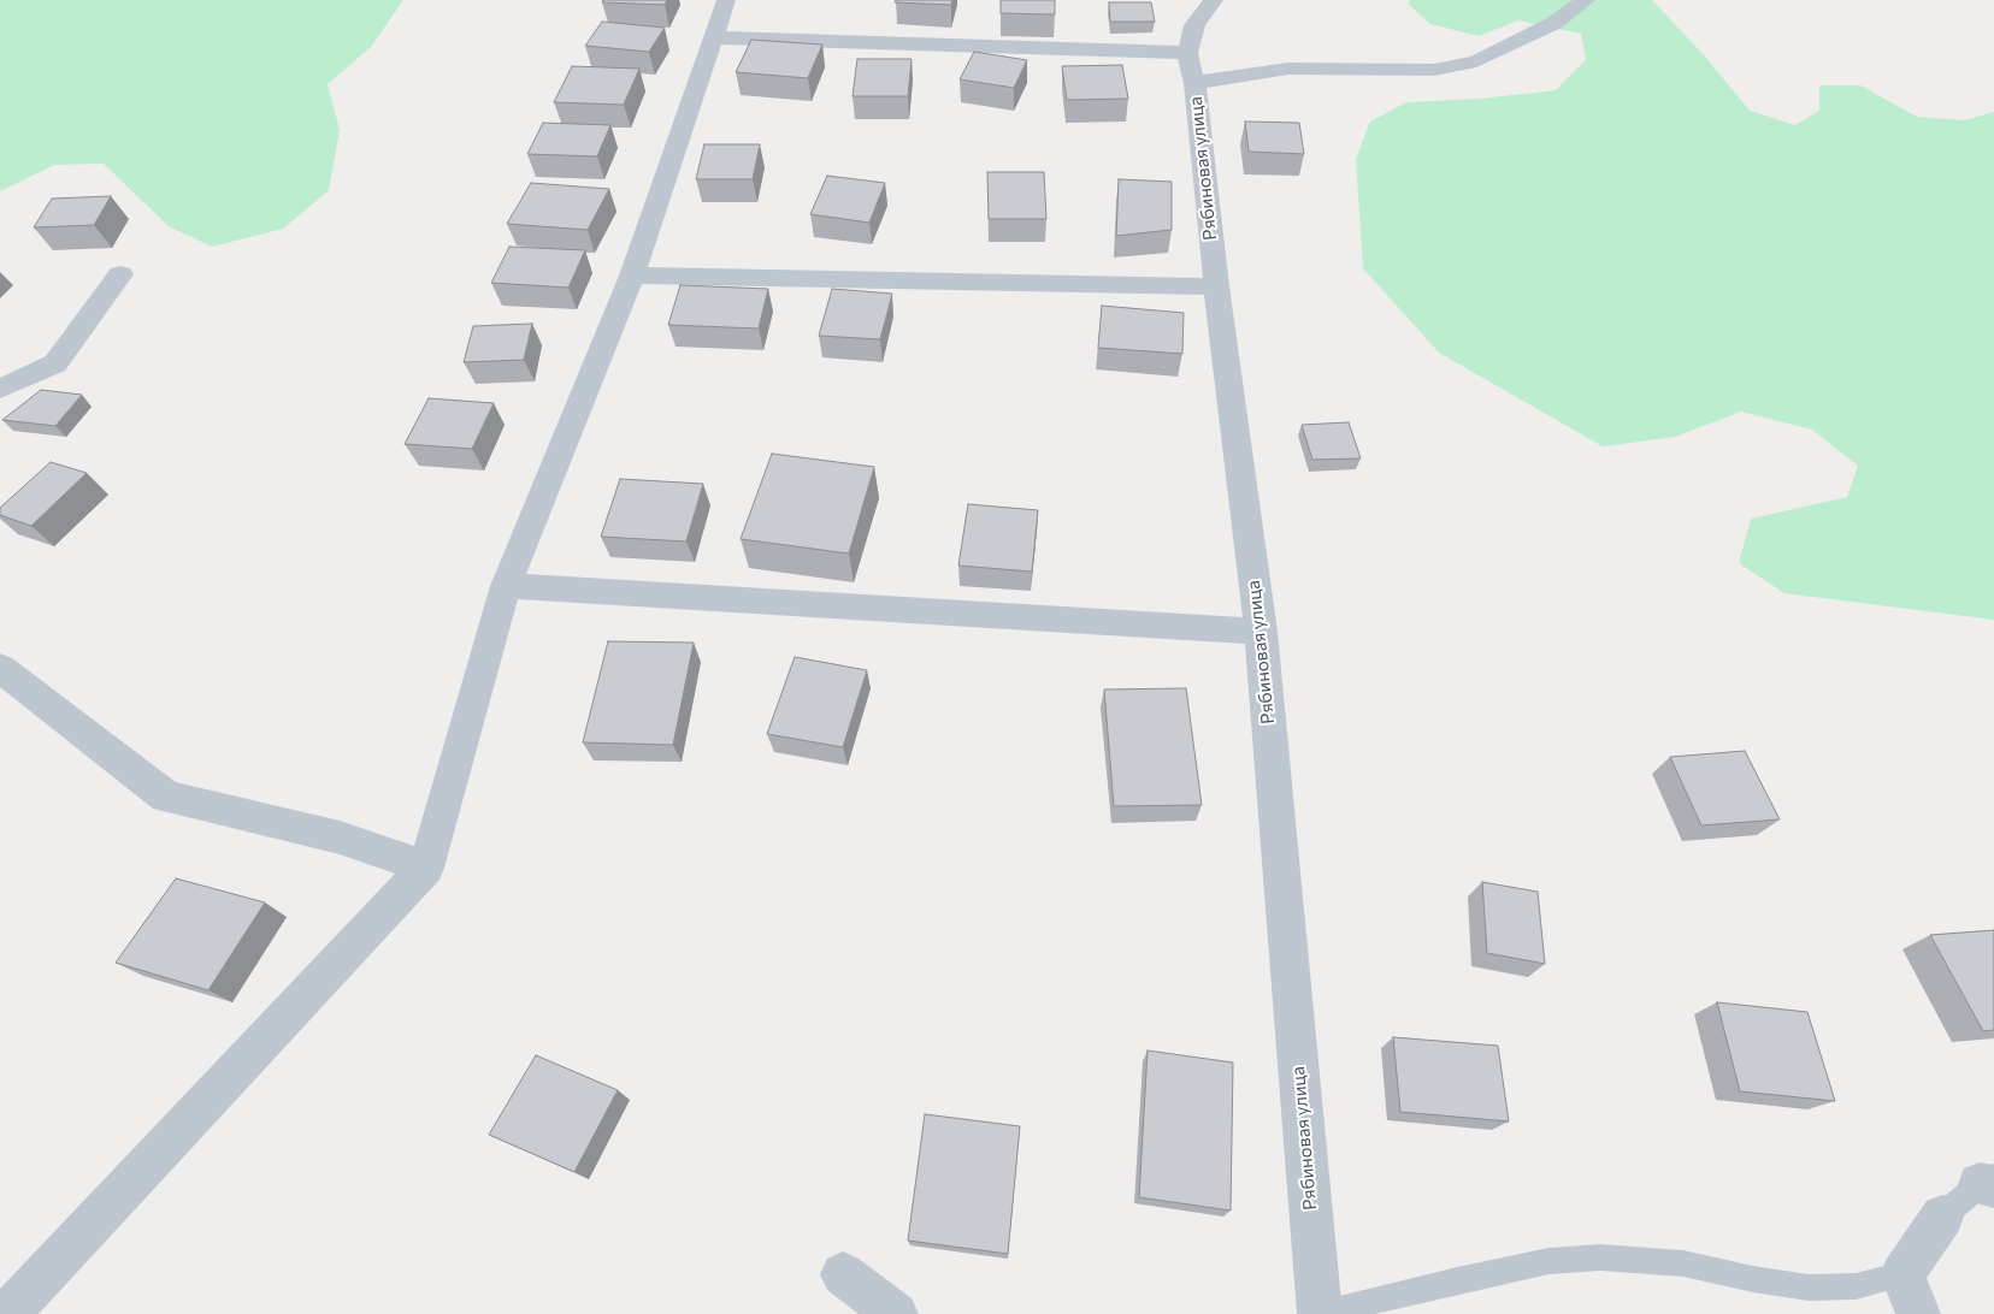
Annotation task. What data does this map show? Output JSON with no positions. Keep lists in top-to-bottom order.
{
  "streets": {
    "street": ["Рябиновая улица"]
  }
}
